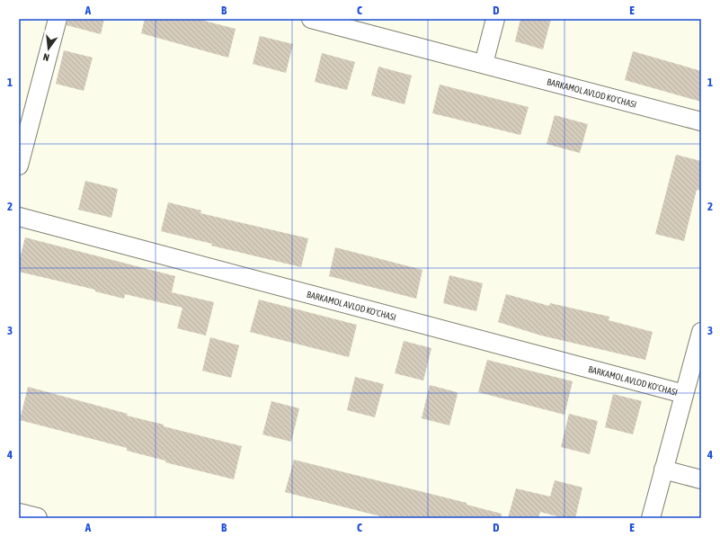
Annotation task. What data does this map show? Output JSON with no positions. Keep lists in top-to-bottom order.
{
  "streets": {
    "street": ["BARKAMOL AVLOD KO'CHASI"]
  },
  "north": "bottom",
  "grid": {
    "columns": [
      "A",
      "B",
      "C",
      "D",
      "E"
    ],
    "rows": [
      "1",
      "2",
      "3",
      "4"
    ]
  }
}
